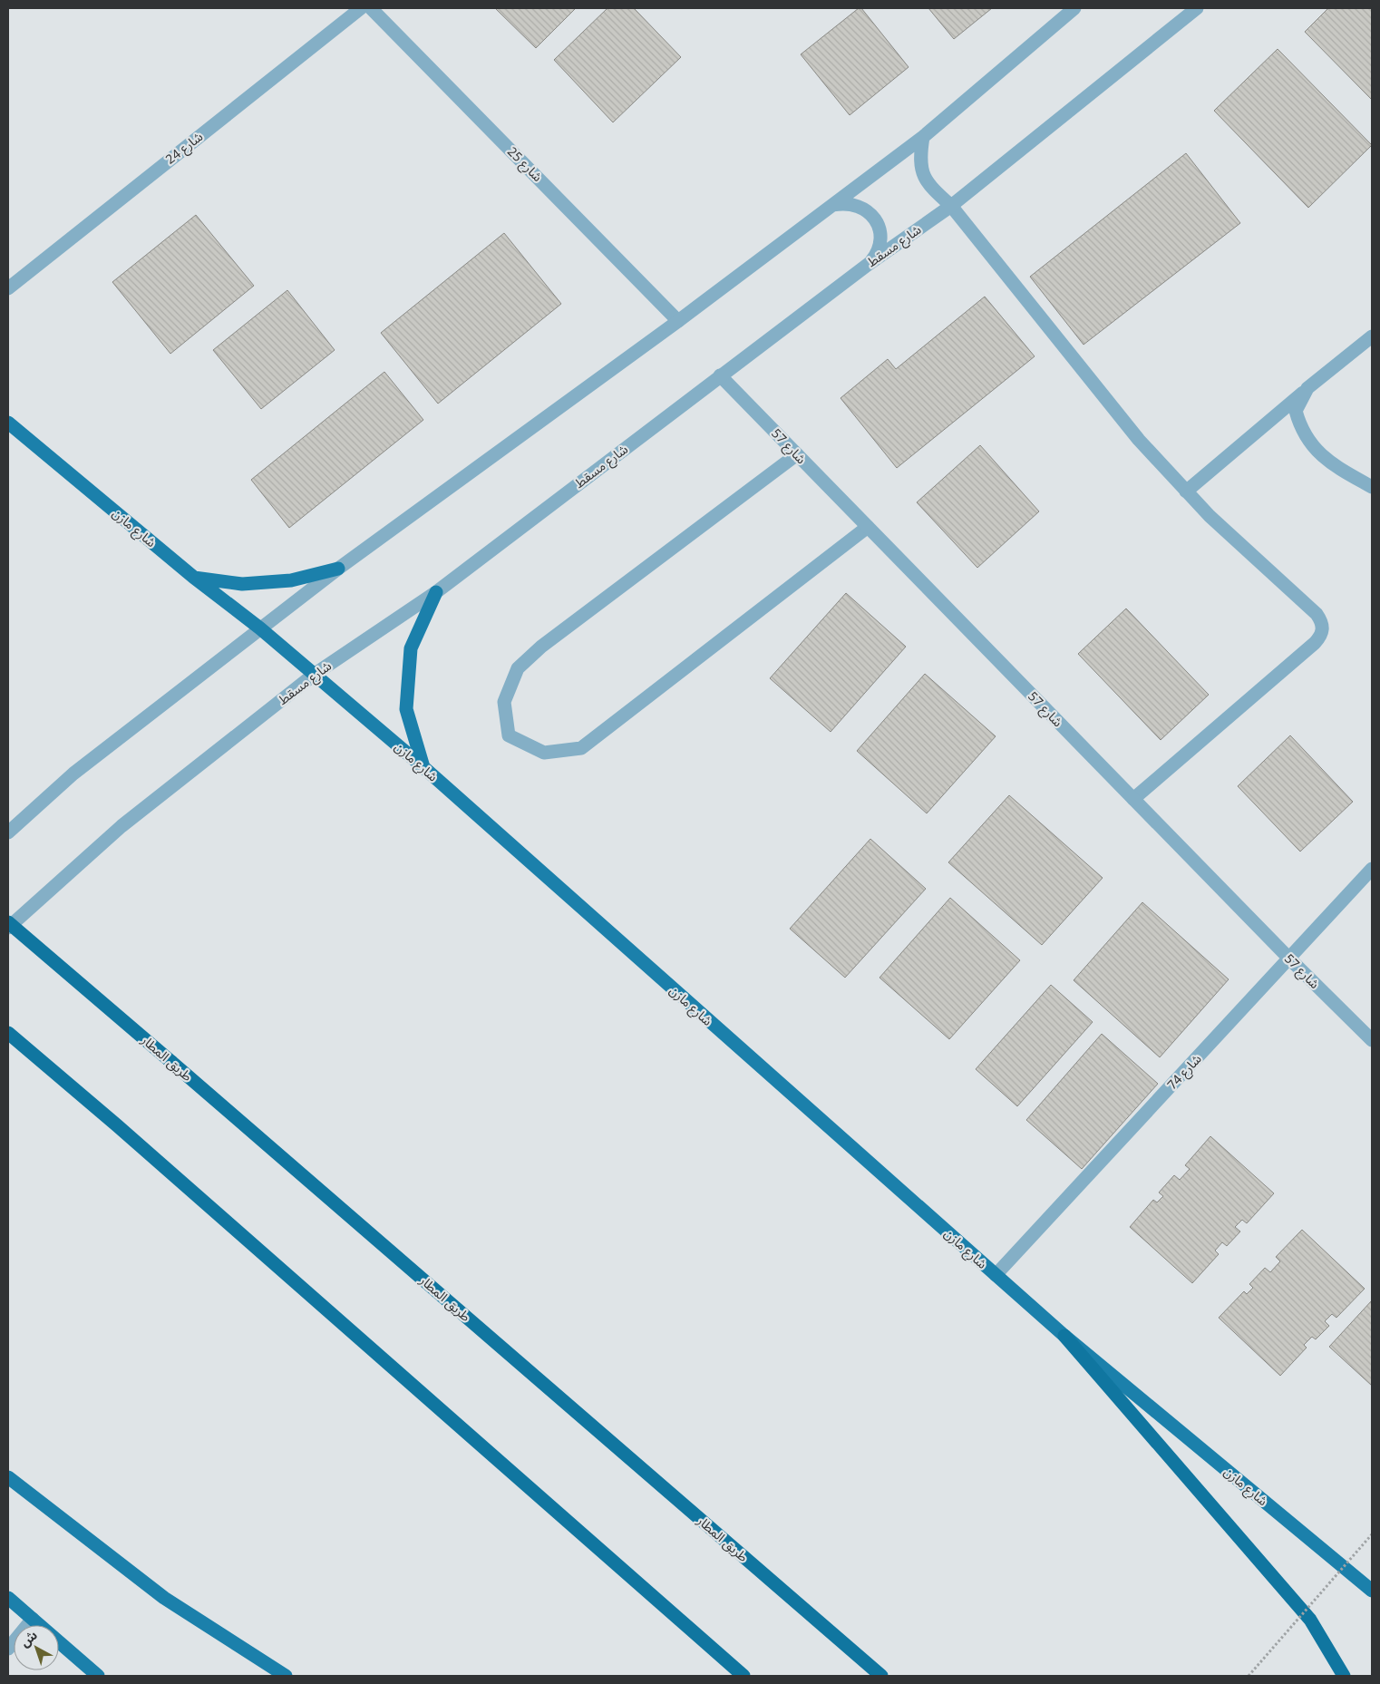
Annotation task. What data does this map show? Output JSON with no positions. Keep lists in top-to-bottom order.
{
  "streets": {
    "highway": ["طريق المطار"],
    "main road": ["شارع مازن"],
    "street": [
      "شارع 24",
      "شارع 25",
      "شارع مسقط",
      "شارع 57",
      "شارع 74"
    ]
  },
  "crossings": [
    ["شارع مسقط", "شارع 57"],
    ["شارع مسقط", "شارع مازن"],
    ["شارع 57", "شارع 74"],
    ["شارع مازن", "شارع 74"]
  ],
  "north": "top left"
}
